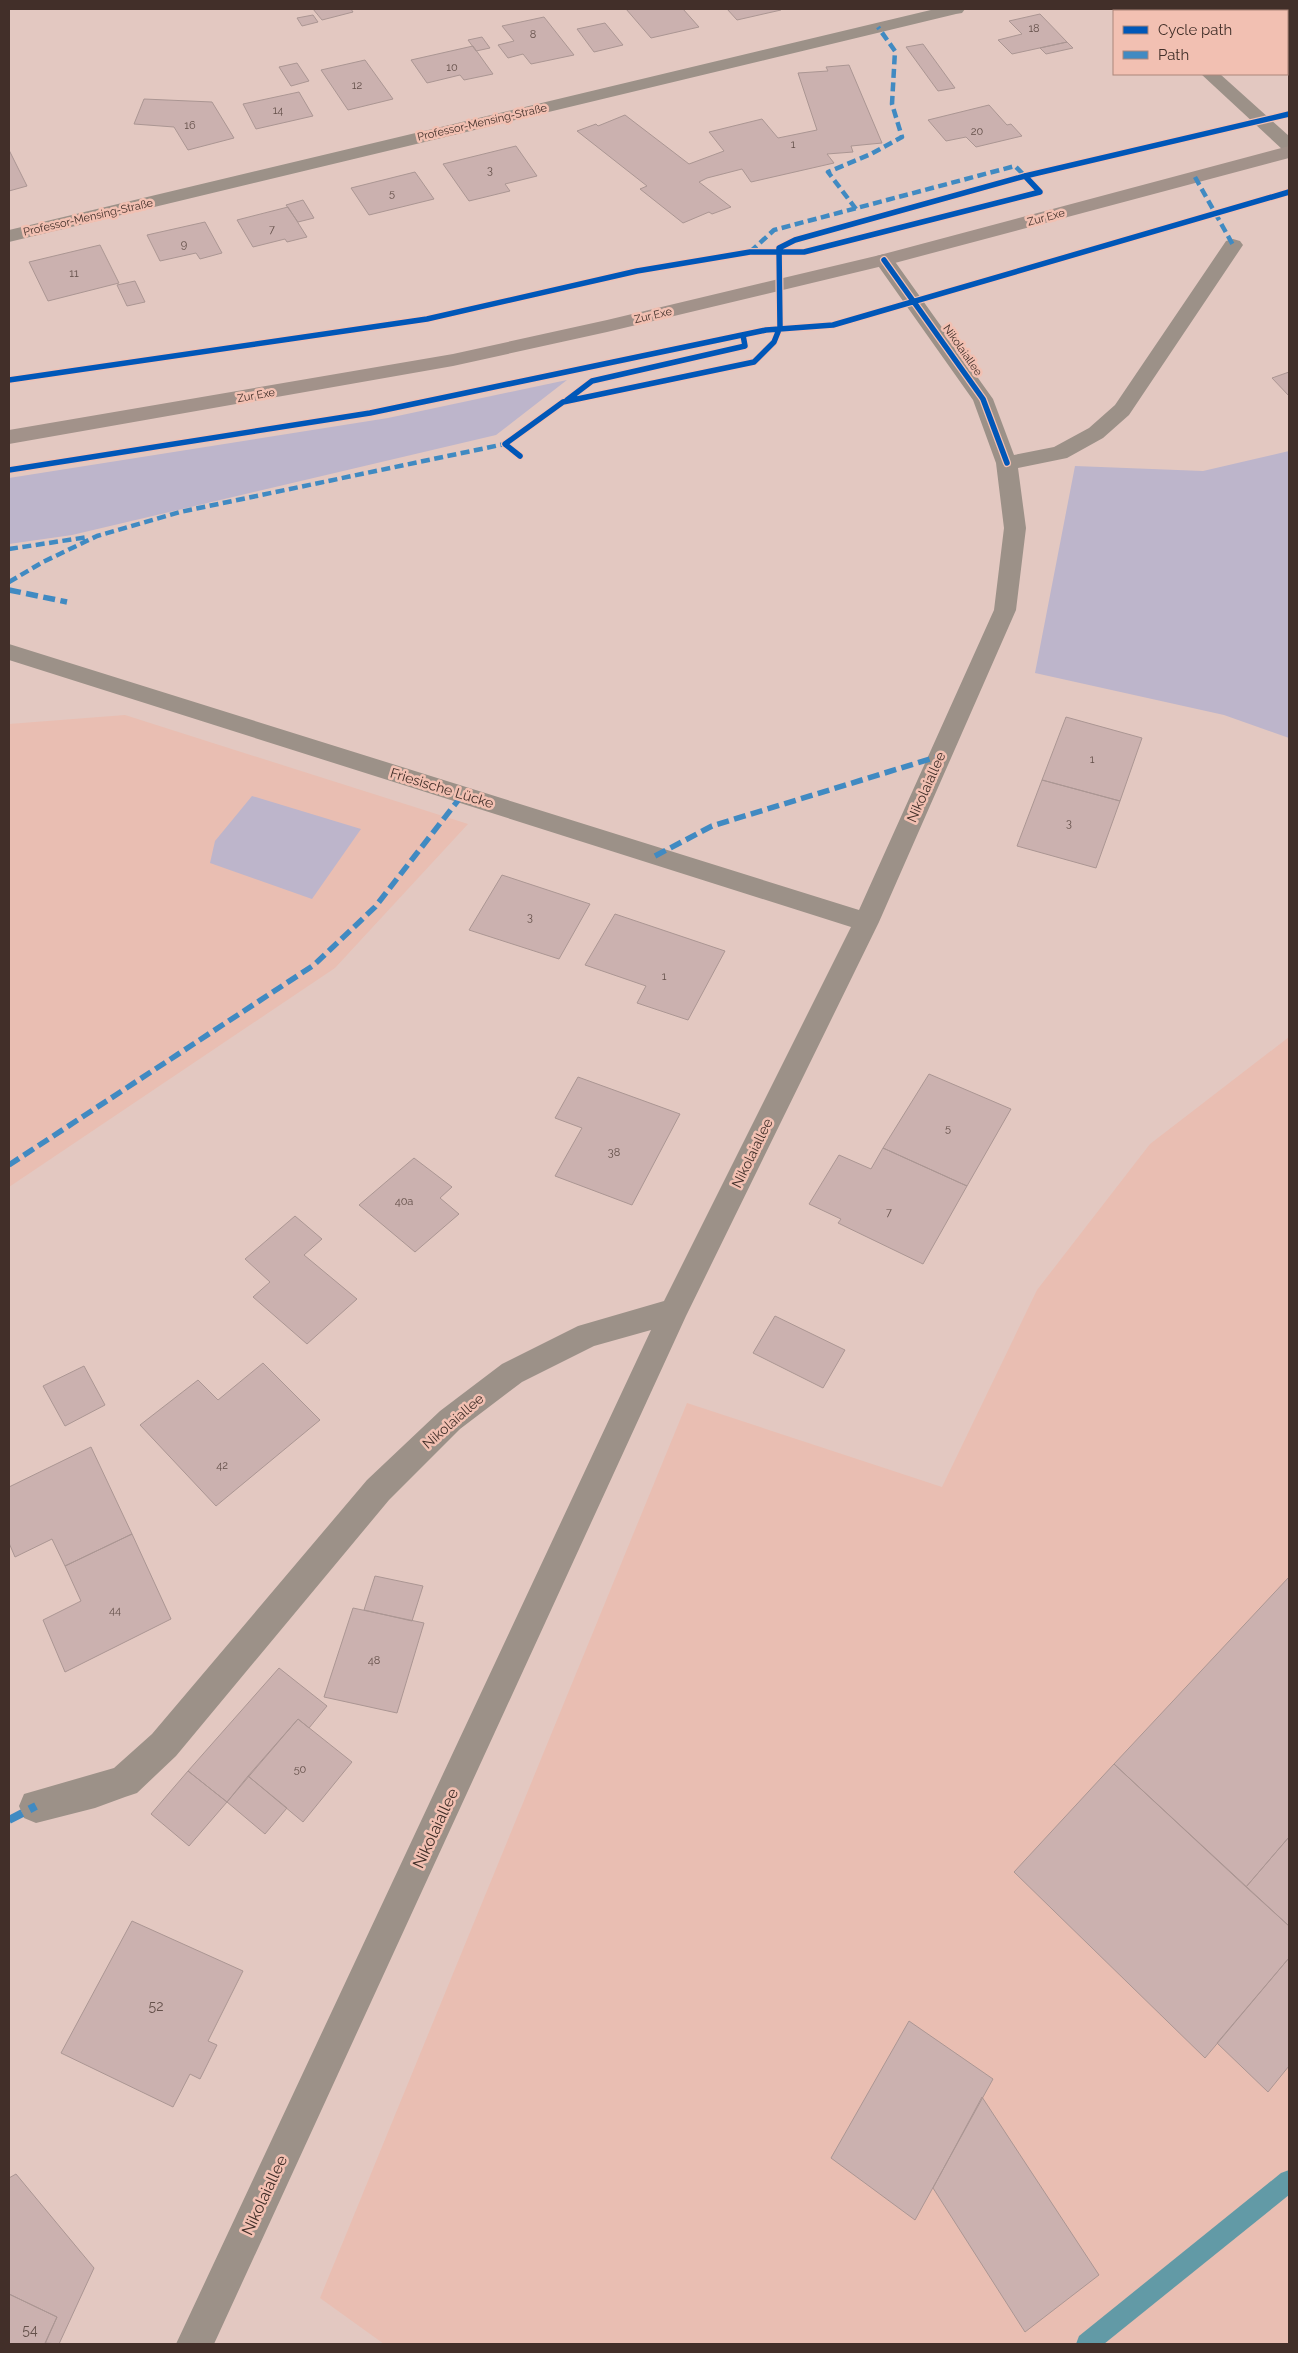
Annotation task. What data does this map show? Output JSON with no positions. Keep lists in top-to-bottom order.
{
  "streets": {
    "main road": ["Zur Exe"],
    "street": ["Professor-Mensing-Straße", "Nikolaiallee", "Friesische Lücke"]
  },
  "crossings": [
    ["Zur Exe", "Nikolaiallee"],
    ["Nikolaiallee", "Friesische Lücke"]
  ],
  "house_numbers": [
    "18",
    "8",
    "10",
    "12",
    "14",
    "16",
    "20",
    "1",
    "3",
    "5",
    "7",
    "9",
    "11",
    "1",
    "3",
    "3",
    "1",
    "5",
    "38",
    "40a",
    "7",
    "42",
    "44",
    "48",
    "50",
    "52",
    "54"
  ],
  "legend": ["Cycle path", "Path"]
}
